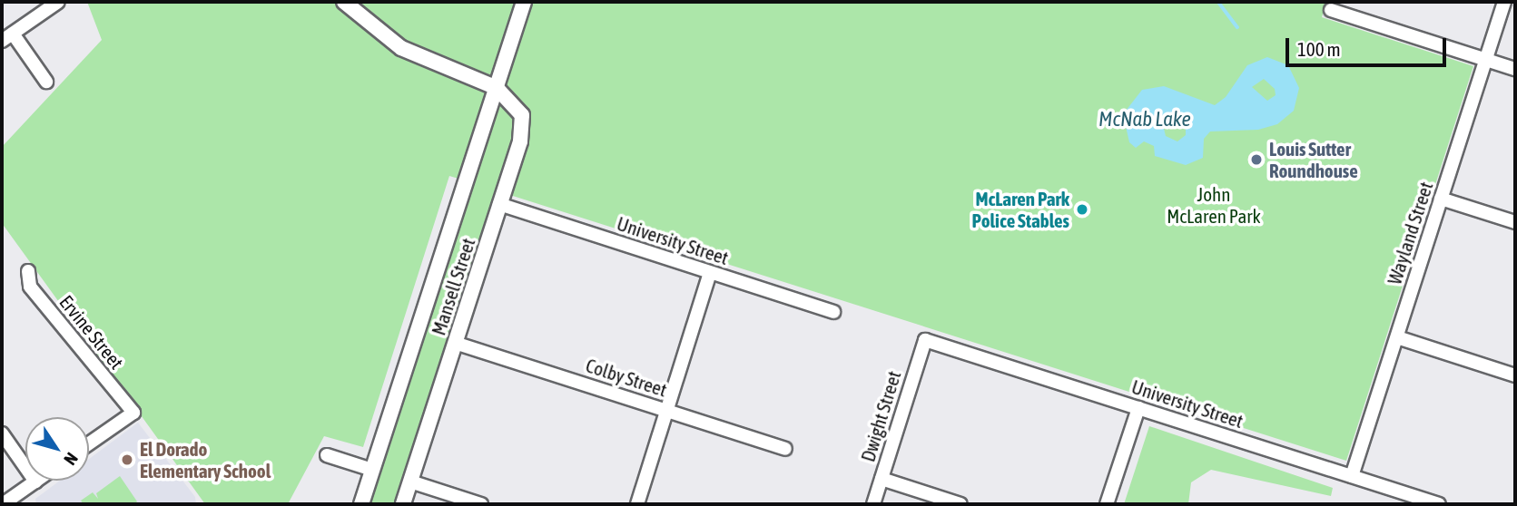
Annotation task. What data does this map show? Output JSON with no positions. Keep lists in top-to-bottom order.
{
  "streets": {
    "street": [
      "Wayland Street",
      "University Street",
      "Mansell Street",
      "Ervine Street",
      "Colby Street",
      "Dwight Street"
    ]
  },
  "crossings": [
    ["Wayland Street", "University Street"],
    ["University Street", "Mansell Street"],
    ["University Street", "Dwight Street"],
    ["Mansell Street", "Colby Street"]
  ],
  "water": ["McNab Lake"],
  "parks": ["John McLaren Park"],
  "places": ["Louis Sutter Roundhouse", "McLaren Park Police Stables", "El Dorado Elementary School"],
  "scale_bar": "100 m",
  "north": "bottom right"
}
